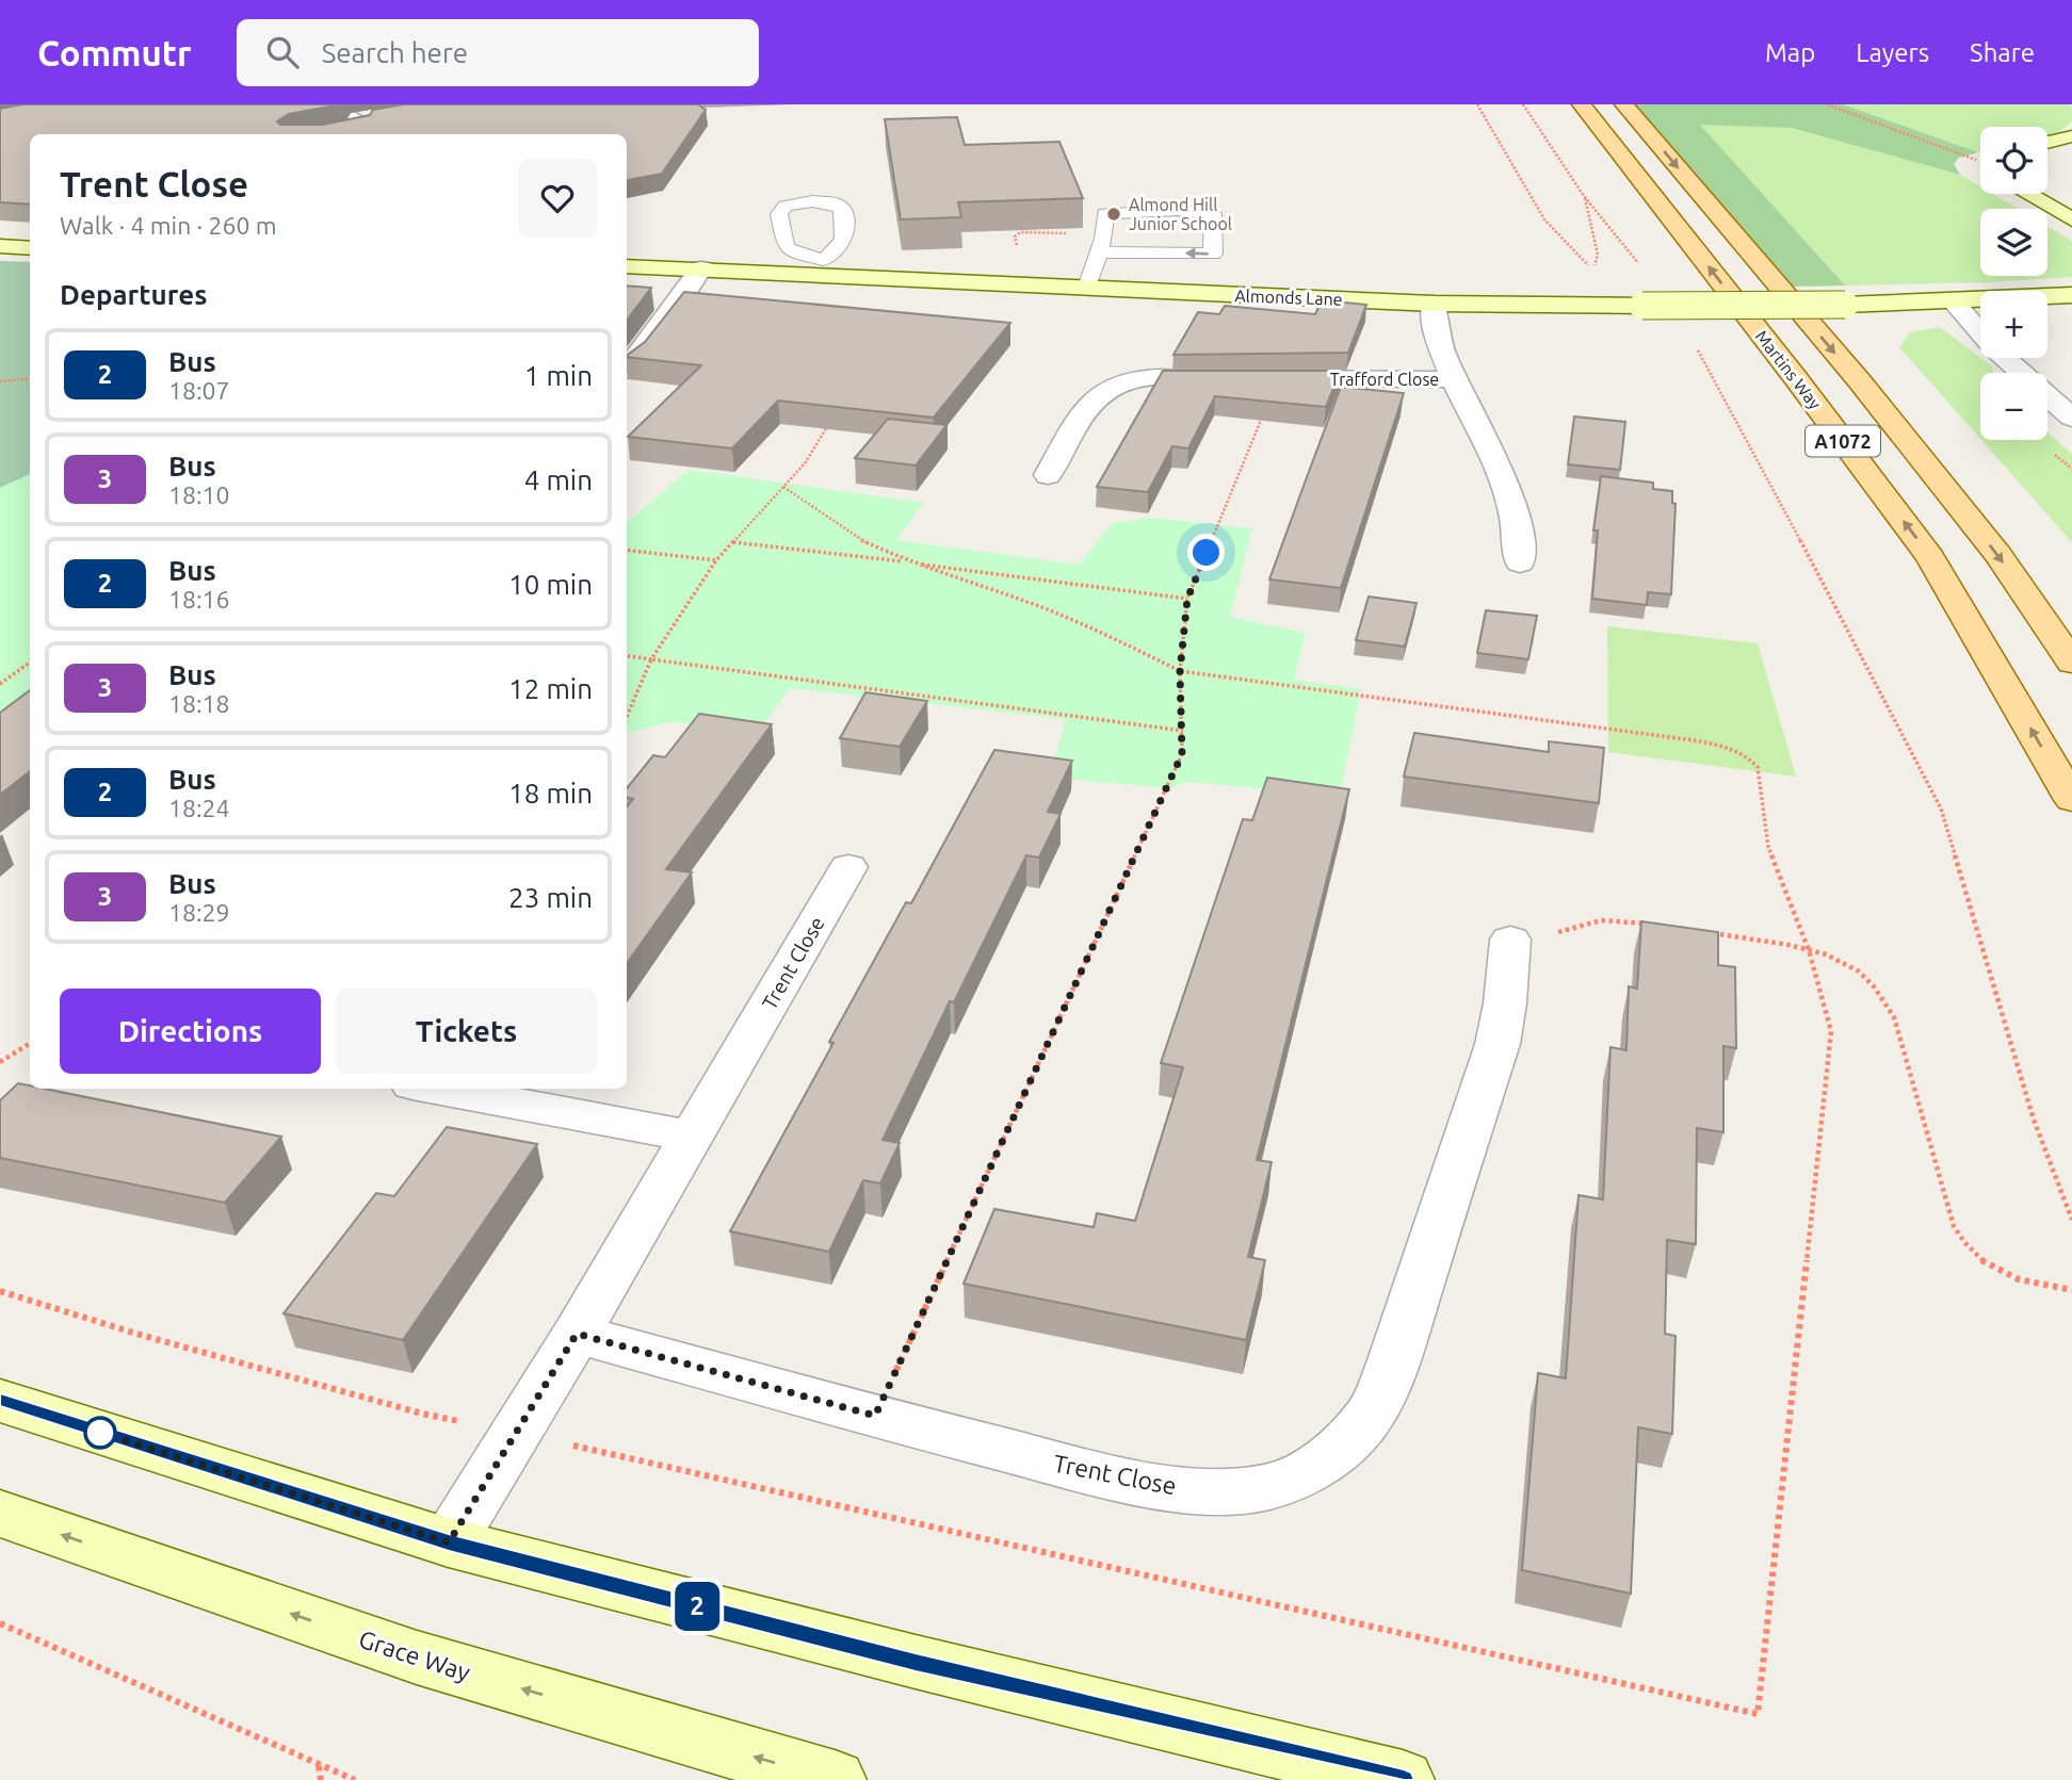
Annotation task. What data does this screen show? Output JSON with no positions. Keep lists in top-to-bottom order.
{
  "streets": {
    "main road": ["Martins Way", "A1072"],
    "street": [
      "Almonds Lane",
      "Trafford Close",
      "Trent Close",
      "Grace Way"
    ]
  },
  "crossings": [
    ["Almonds Lane", "Trafford Close"]
  ],
  "places": ["Almond Hill Junior School"],
  "lines": ["bus line 2"],
  "page": {
    "header": "Commutr",
    "search": "Search here",
    "nav": ["Map", "Layers", "Share"],
    "on_map": "2",
    "map_buttons": ["+", "−"],
    "heading": [
      ["Trent Close", "Walk · 4 min · 260 m"],
      "Departures"
    ],
    "list": [
      {
        "mark": "2",
        "name": "Bus",
        "note": "18:07",
        "value": "1 min"
      },
      {
        "mark": "3",
        "name": "Bus",
        "note": "18:10",
        "value": "4 min"
      },
      {
        "mark": "2",
        "name": "Bus",
        "note": "18:16",
        "value": "10 min"
      },
      {
        "mark": "3",
        "name": "Bus",
        "note": "18:18",
        "value": "12 min"
      },
      {
        "mark": "2",
        "name": "Bus",
        "note": "18:24",
        "value": "18 min"
      },
      {
        "mark": "3",
        "name": "Bus",
        "note": "18:29",
        "value": "23 min"
      }
    ],
    "buttons": ["Directions", "Tickets"]
  }
}
